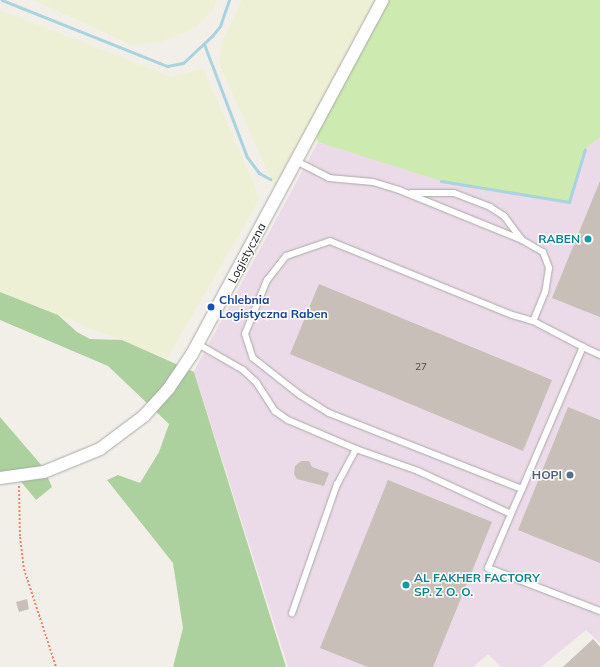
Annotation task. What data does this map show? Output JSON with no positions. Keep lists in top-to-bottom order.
{
  "streets": {
    "street": ["Logistyczna"]
  },
  "places": [
    "RABEN",
    "Chlebnia Logistyczna Raben",
    "HOPI",
    "AL FAKHER FACTORY SP. Z O. O."
  ],
  "house_numbers": ["27"]
}
